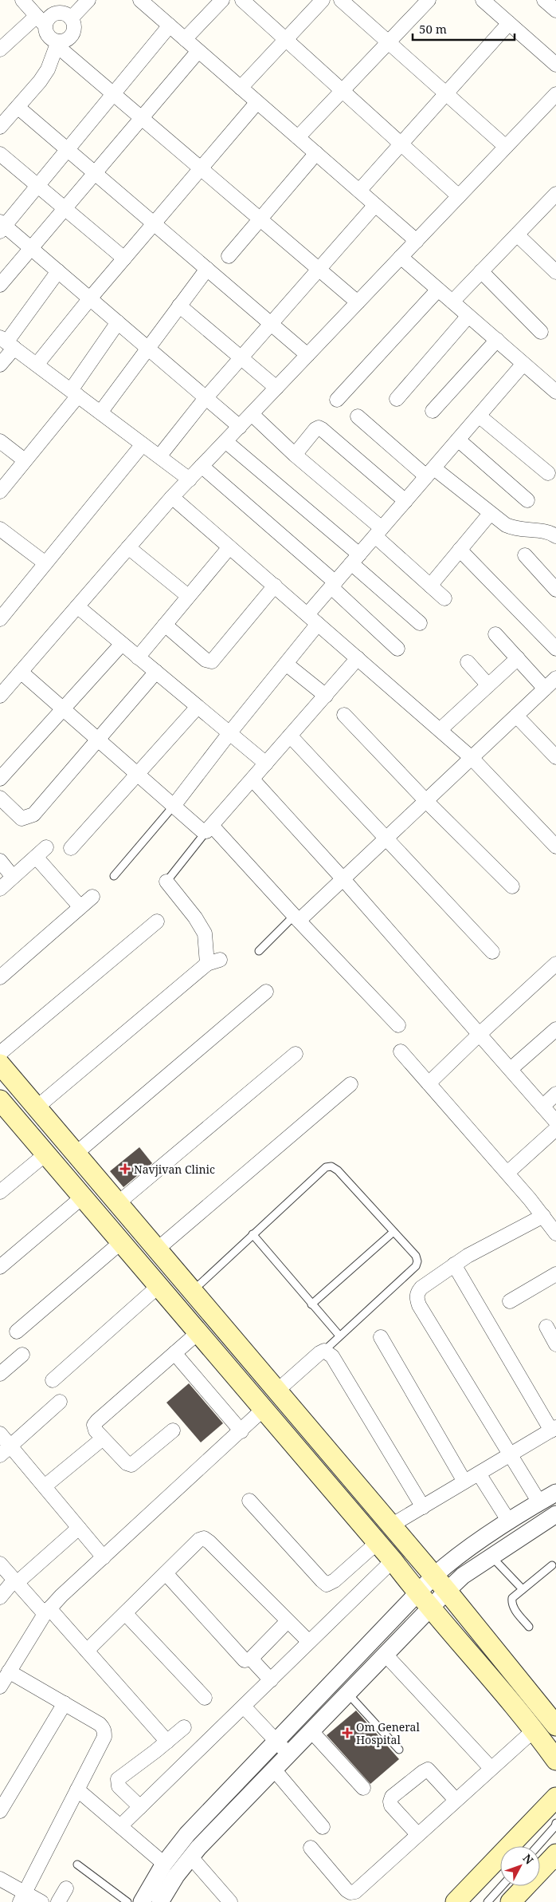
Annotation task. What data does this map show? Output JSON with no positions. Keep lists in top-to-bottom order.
{
  "places": {
    "health": ["Navjivan Clinic", "Om General Hospital"]
  },
  "scale_bar": "50 m",
  "north": "top right"
}
